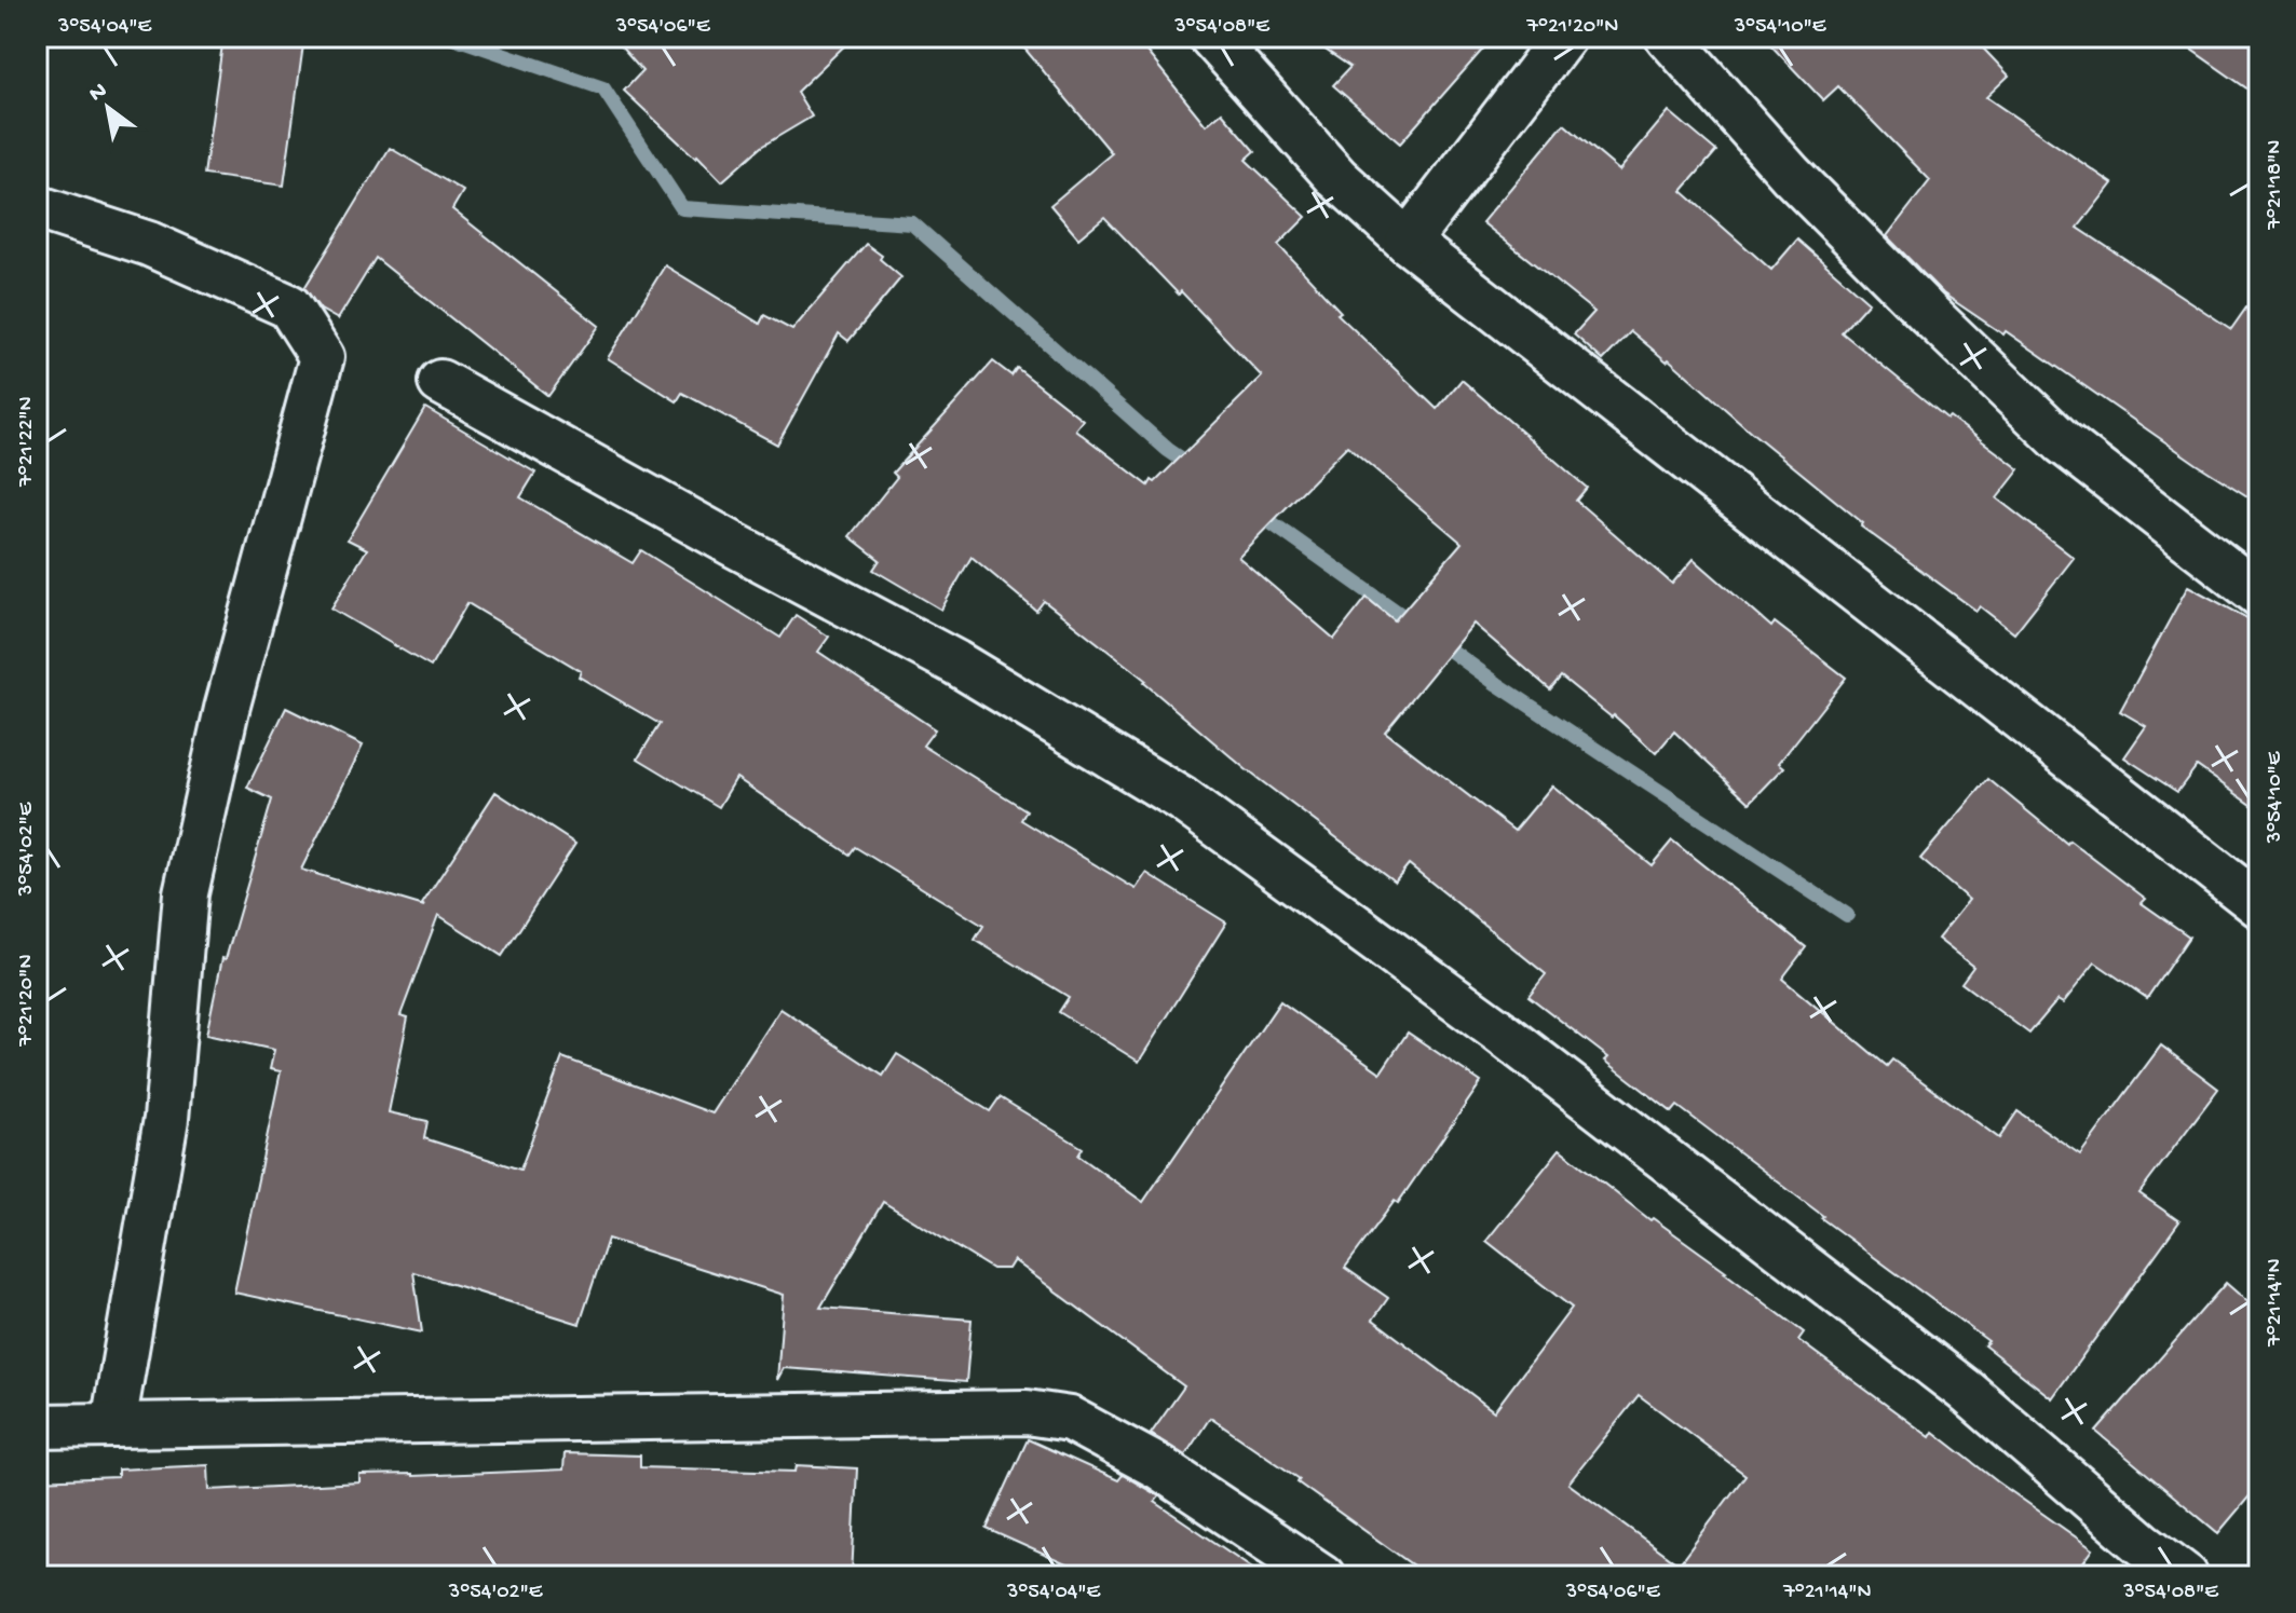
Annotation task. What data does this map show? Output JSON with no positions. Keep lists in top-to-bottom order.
{
  "north": "top left",
  "coordinates": [
    "3°54'04\"E",
    "3°54'06\"E",
    "3°54'08\"E",
    "7°21'20\"N",
    "3°54'10\"E",
    "7°21'18\"N",
    "7°21'22\"N",
    "3°54'02\"E",
    "7°21'14\"N"
  ]
}
